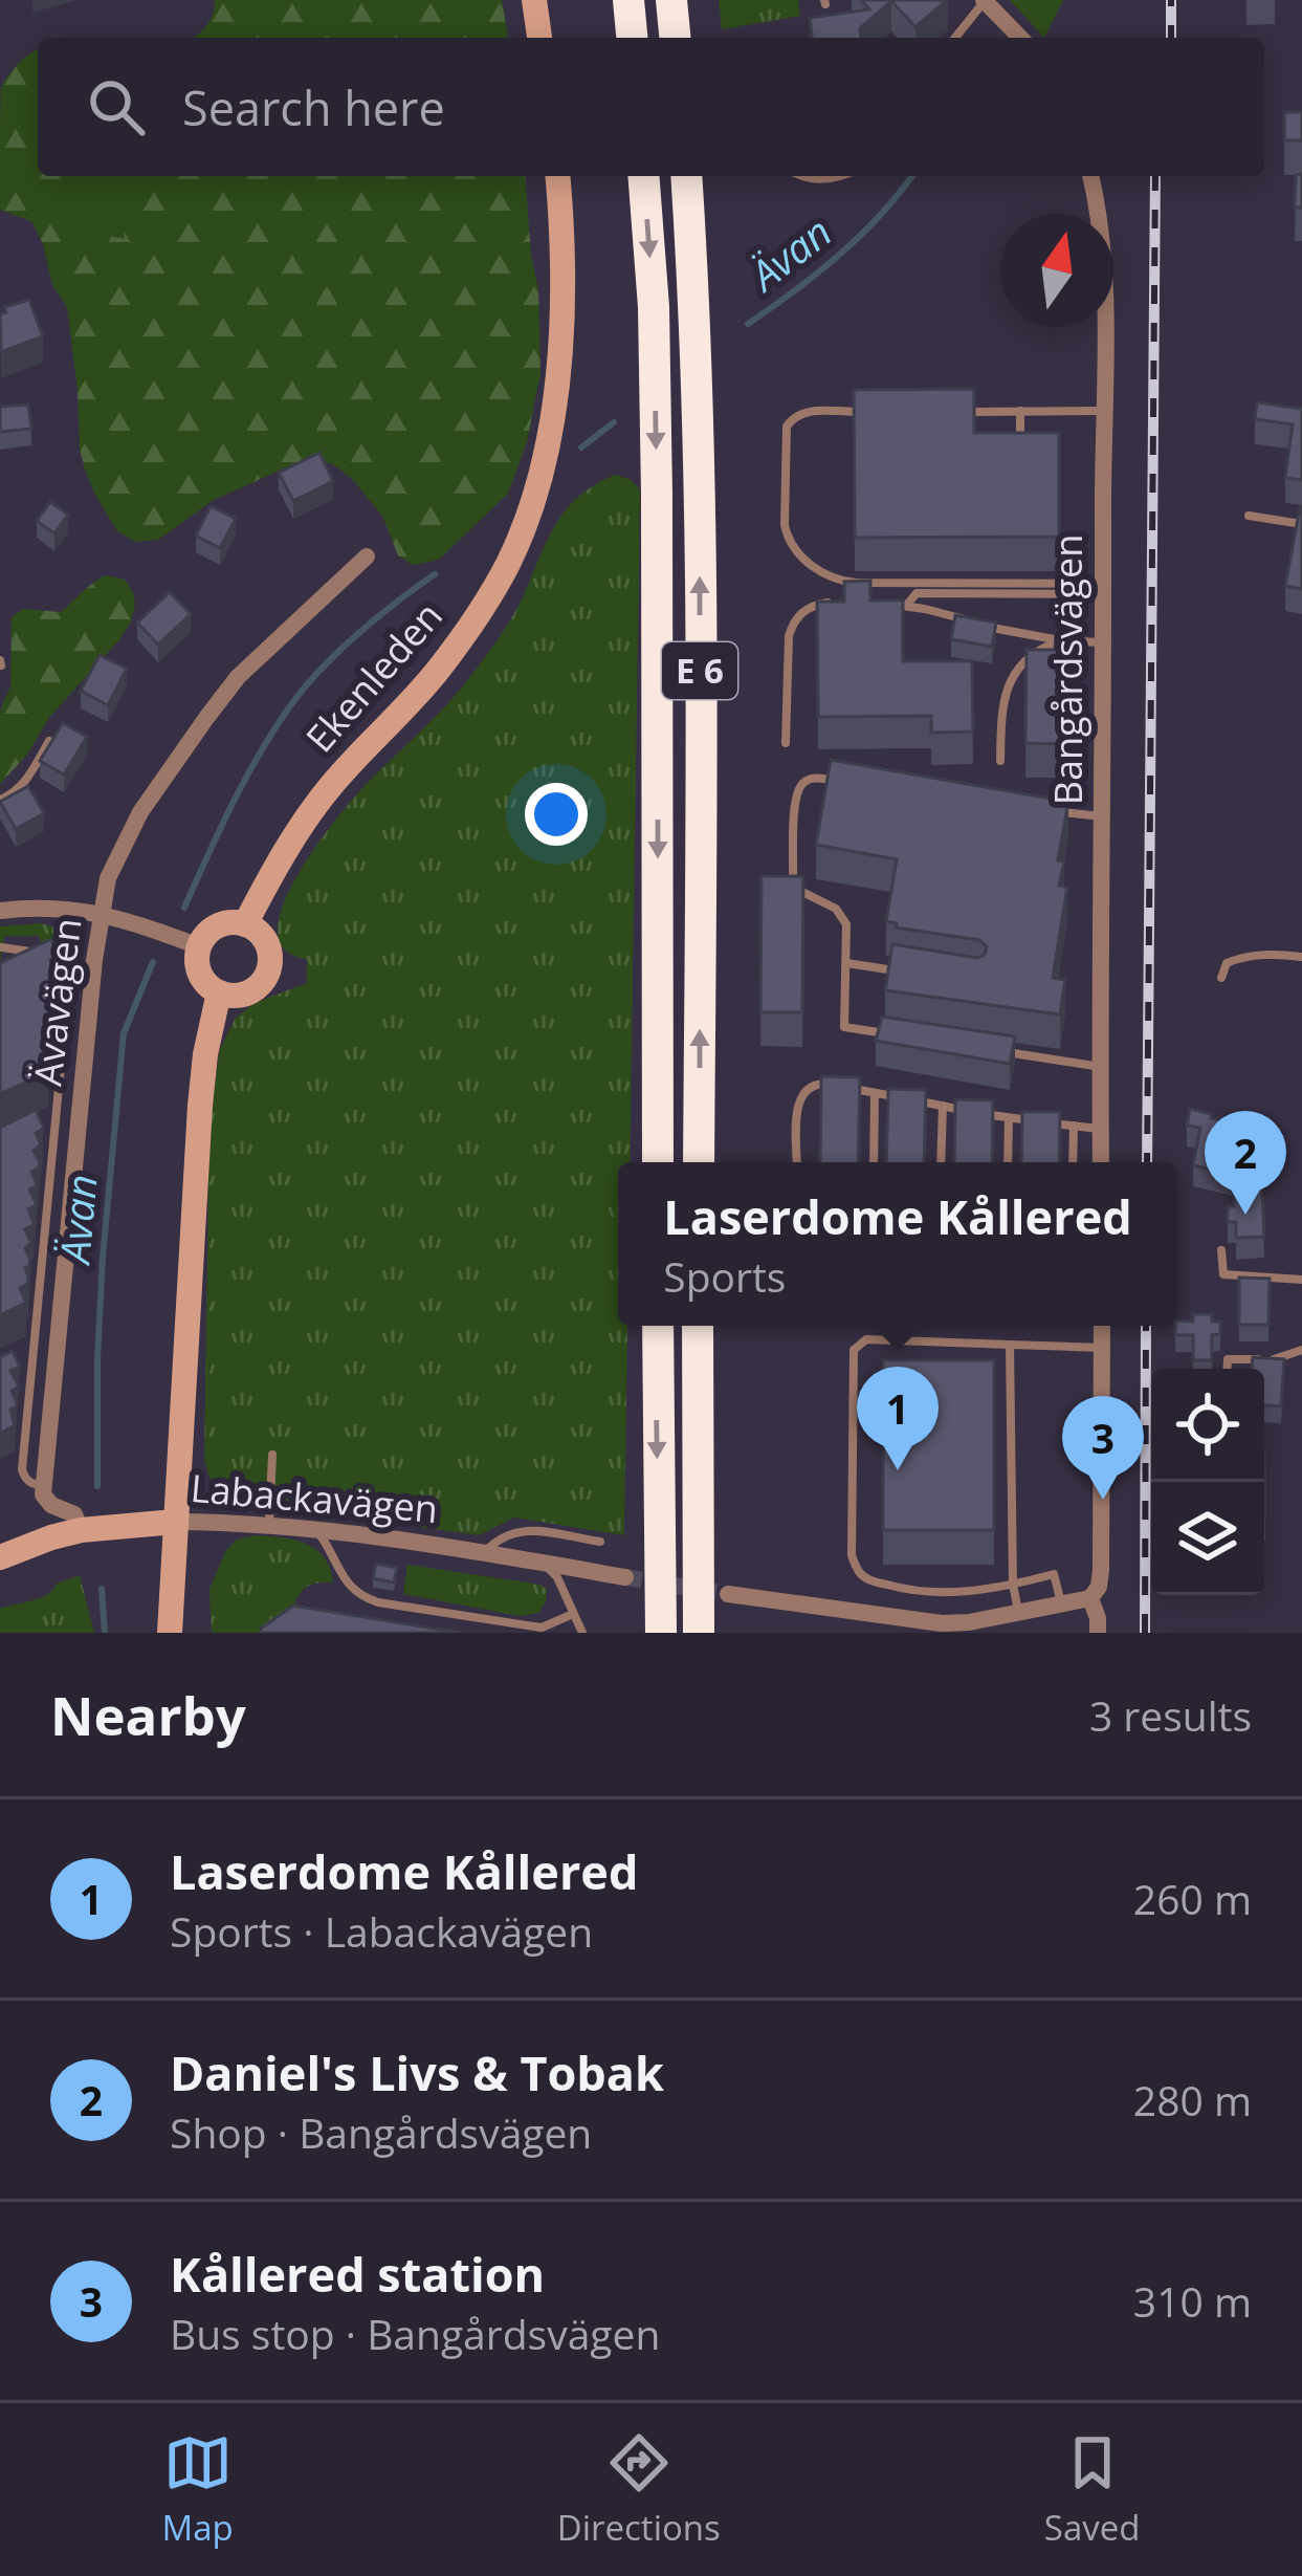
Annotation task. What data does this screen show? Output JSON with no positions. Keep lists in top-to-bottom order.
{
  "streets": {
    "highway": ["E 6"],
    "street": [
      "Bangårdsvägen",
      "Ekenleden",
      "Ävavägen",
      "Labackavägen"
    ]
  },
  "crossings": [
    ["Ävavägen", "Labackavägen"]
  ],
  "water": ["Ävan"],
  "north": "top",
  "page": {
    "search": "Search here",
    "pins": ["2", "1", "3"],
    "popup": ["Laserdome Kållered", "Sports"],
    "heading": ["Nearby", "3 results"],
    "list": [
      {
        "mark": "1",
        "name": "Laserdome Kållered",
        "note": "Sports · Labackavägen",
        "value": "260 m"
      },
      {
        "mark": "2",
        "name": "Daniel's Livs & Tobak",
        "note": "Shop · Bangårdsvägen",
        "value": "280 m"
      },
      {
        "mark": "3",
        "name": "Kållered station",
        "note": "Bus stop · Bangårdsvägen",
        "value": "310 m"
      }
    ],
    "nav": ["Map", "Directions", "Saved"]
  }
}
